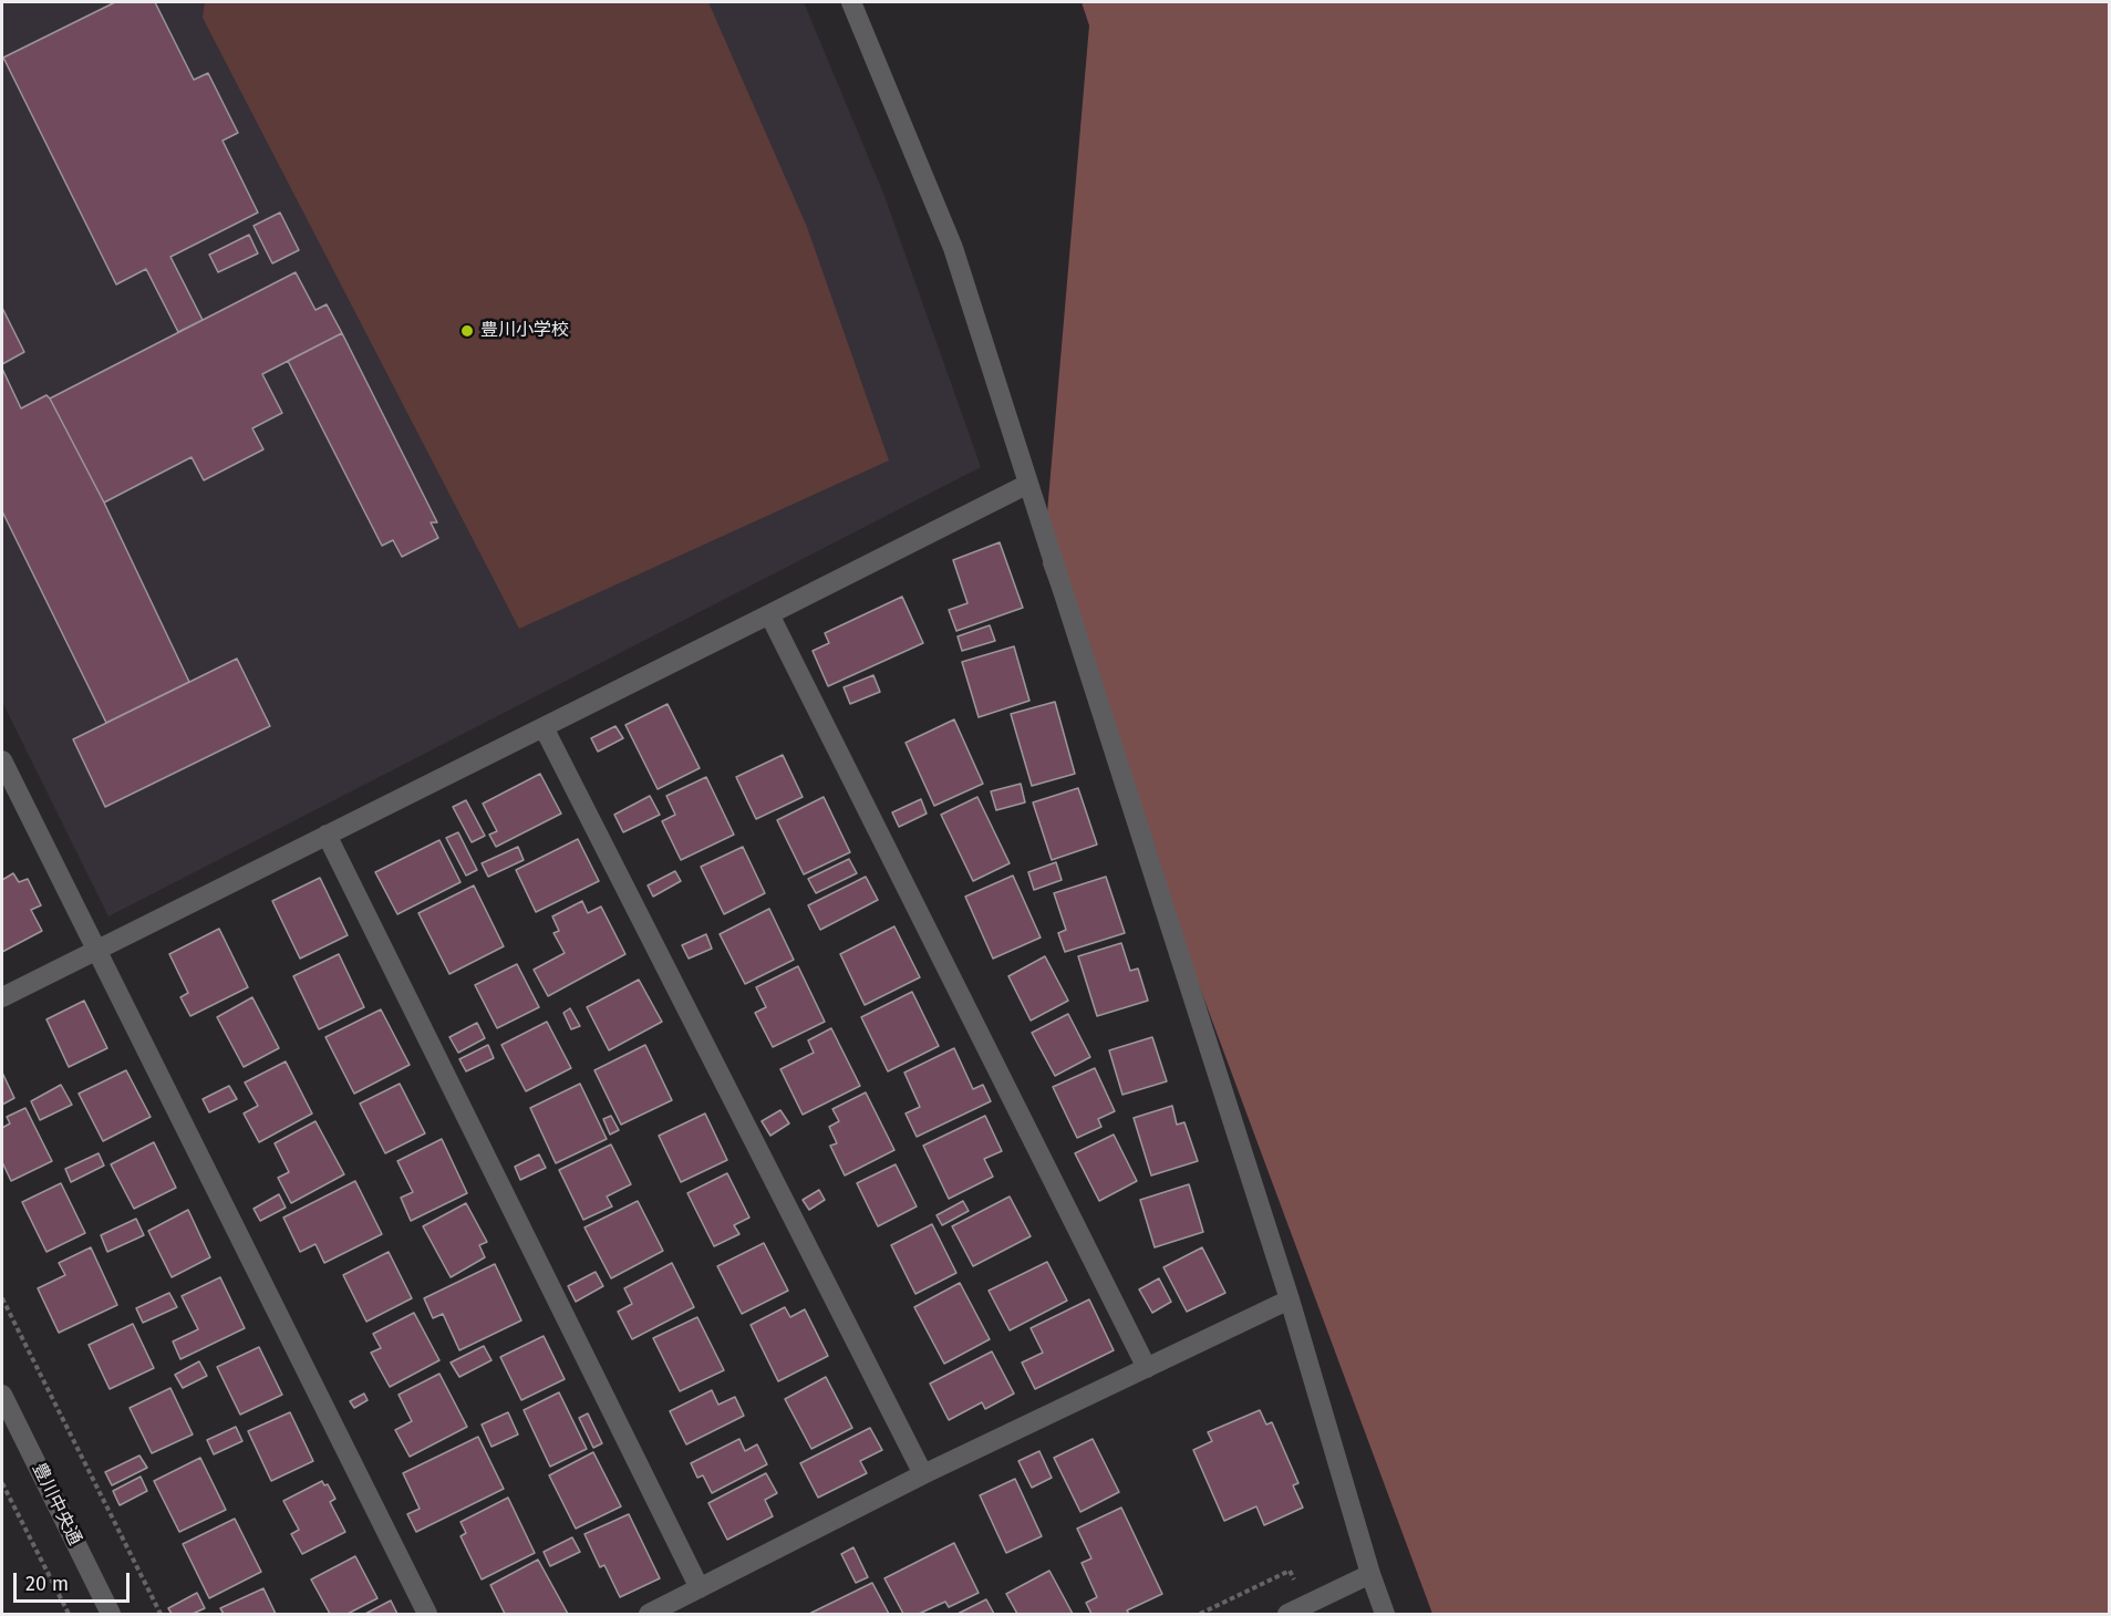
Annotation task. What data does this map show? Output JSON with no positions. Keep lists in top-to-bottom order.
{
  "streets": {
    "street": ["豊川中央通"]
  },
  "places": ["豊川小学校"],
  "scale_bar": "20 m"
}
